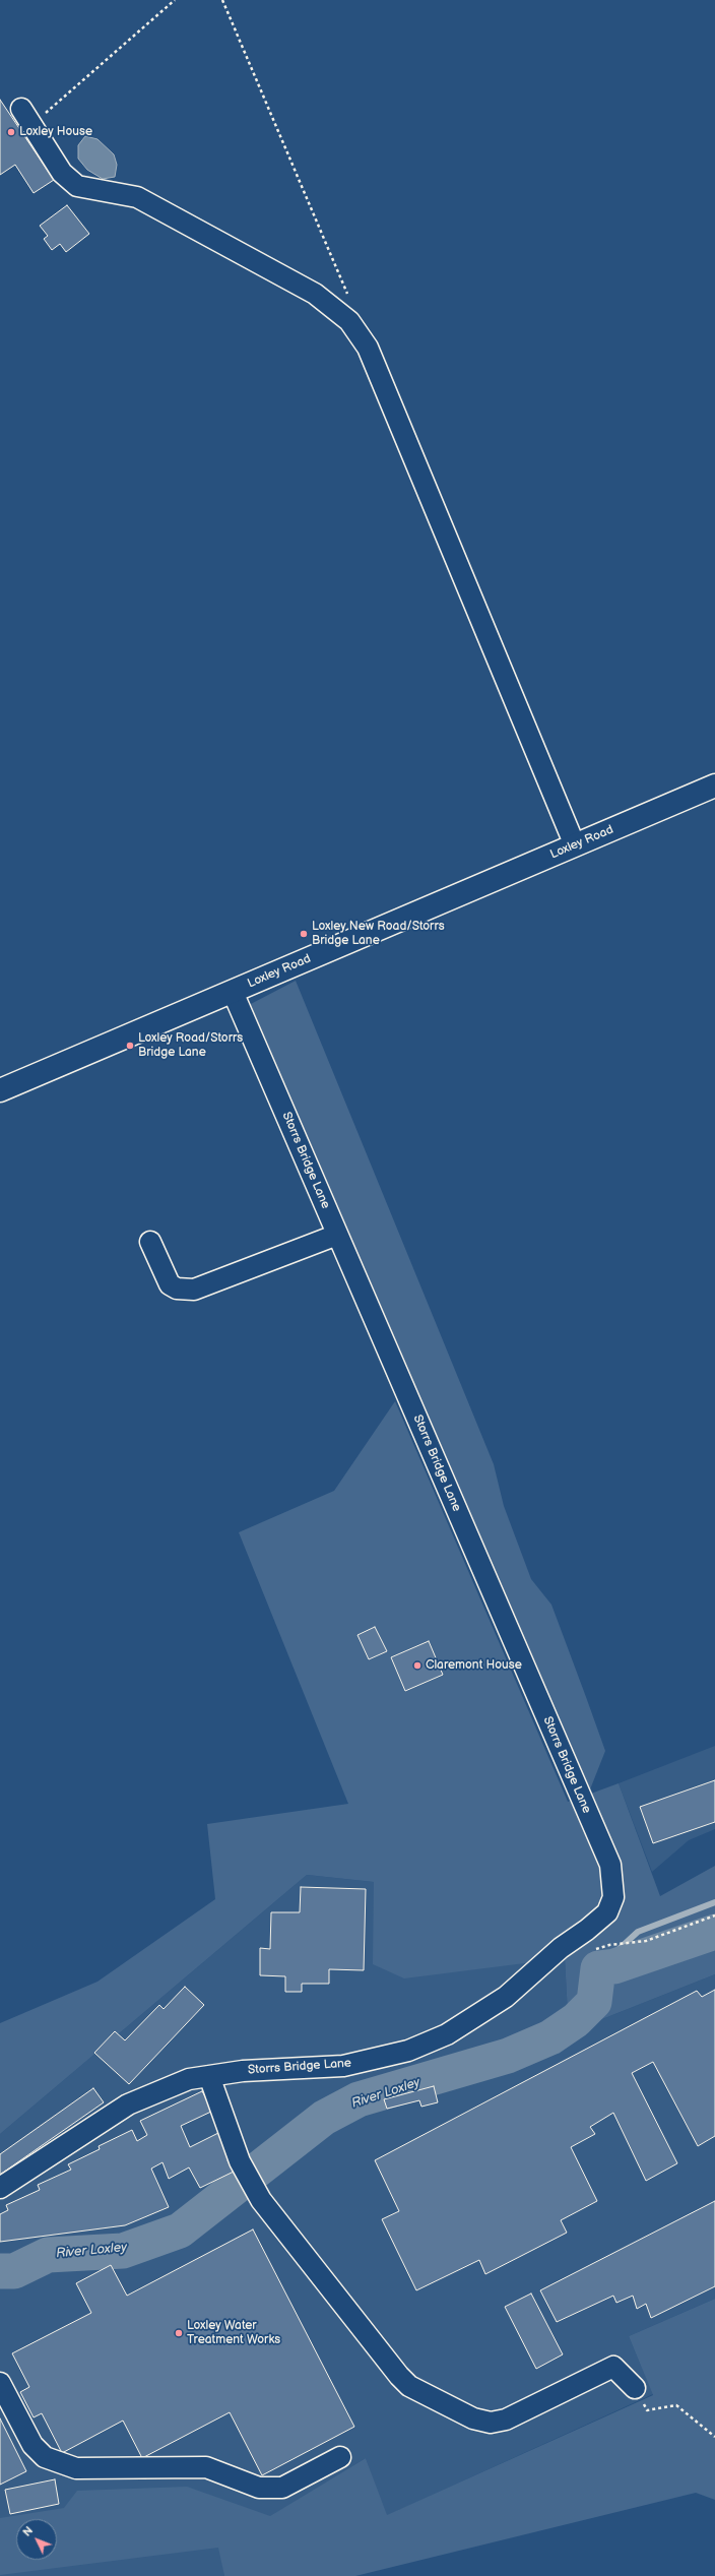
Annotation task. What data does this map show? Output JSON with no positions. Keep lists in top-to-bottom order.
{
  "streets": {
    "main road": ["Loxley Road"],
    "street": ["Storrs Bridge Lane"]
  },
  "crossings": [
    ["Loxley Road", "Storrs Bridge Lane"]
  ],
  "water": ["River Loxley"],
  "places": [
    "Loxley House",
    "Loxley New Road/Storrs Bridge Lane",
    "Loxley Road/Storrs Bridge Lane",
    "Claremont House",
    "Loxley Water Treatment Works"
  ],
  "north": "top left"
}
